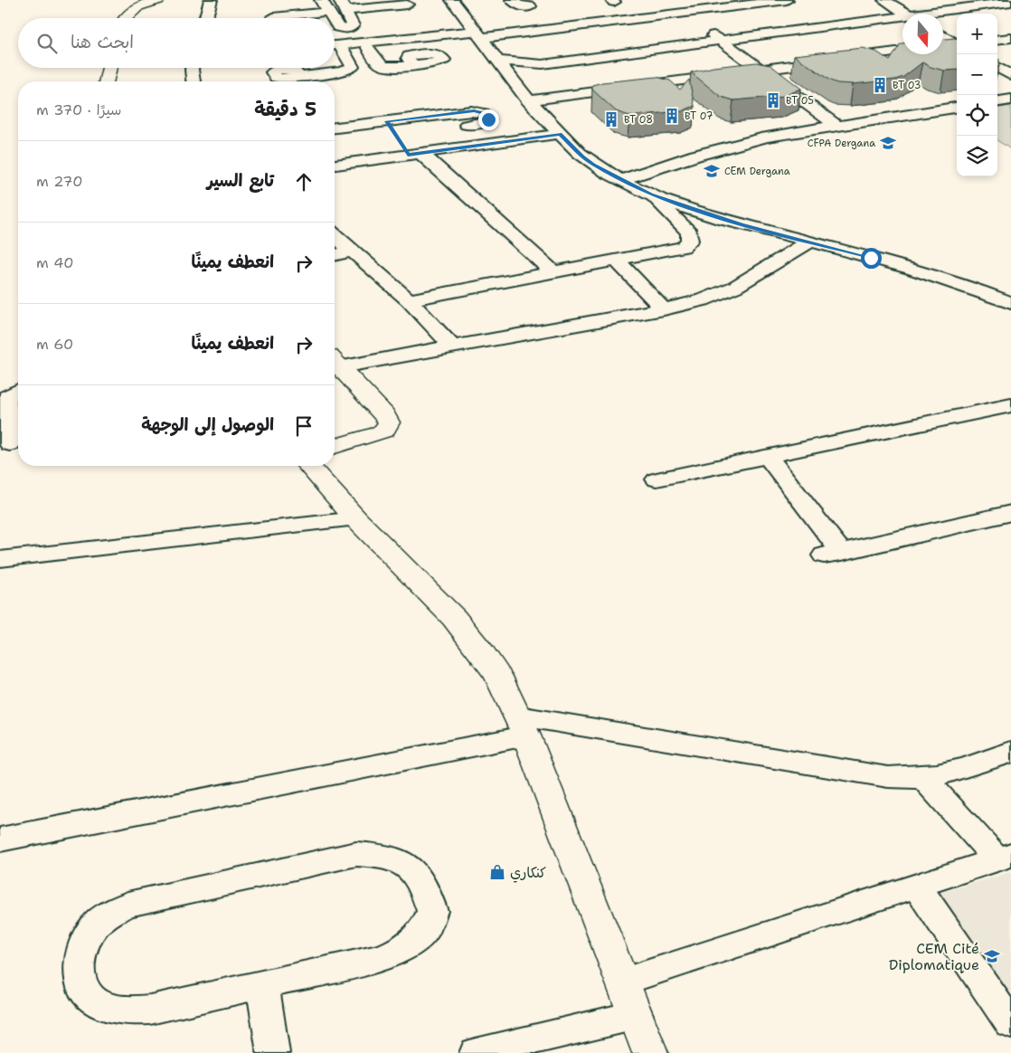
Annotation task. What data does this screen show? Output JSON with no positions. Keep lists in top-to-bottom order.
{
  "places": {
    "building": [
      "BT 03",
      "BT 05",
      "BT 07",
      "BT 08"
    ],
    "school or university": ["CFPA Dergana", "CEM Dergana", "CEM Cité Diplomatique"],
    "shop": ["كنكاري"]
  },
  "north": "bottom",
  "page": {
    "map_buttons": ["+", "−"],
    "search": "ابحث هنا",
    "heading": ["5 دقيقة", "سيرًا · 370 m"],
    "list": [
      ["تابع السير", "270 m"],
      ["انعطف يمينًا", "40 m"],
      ["انعطف يمينًا", "60 m"],
      "الوصول إلى الوجهة"
    ]
  }
}
